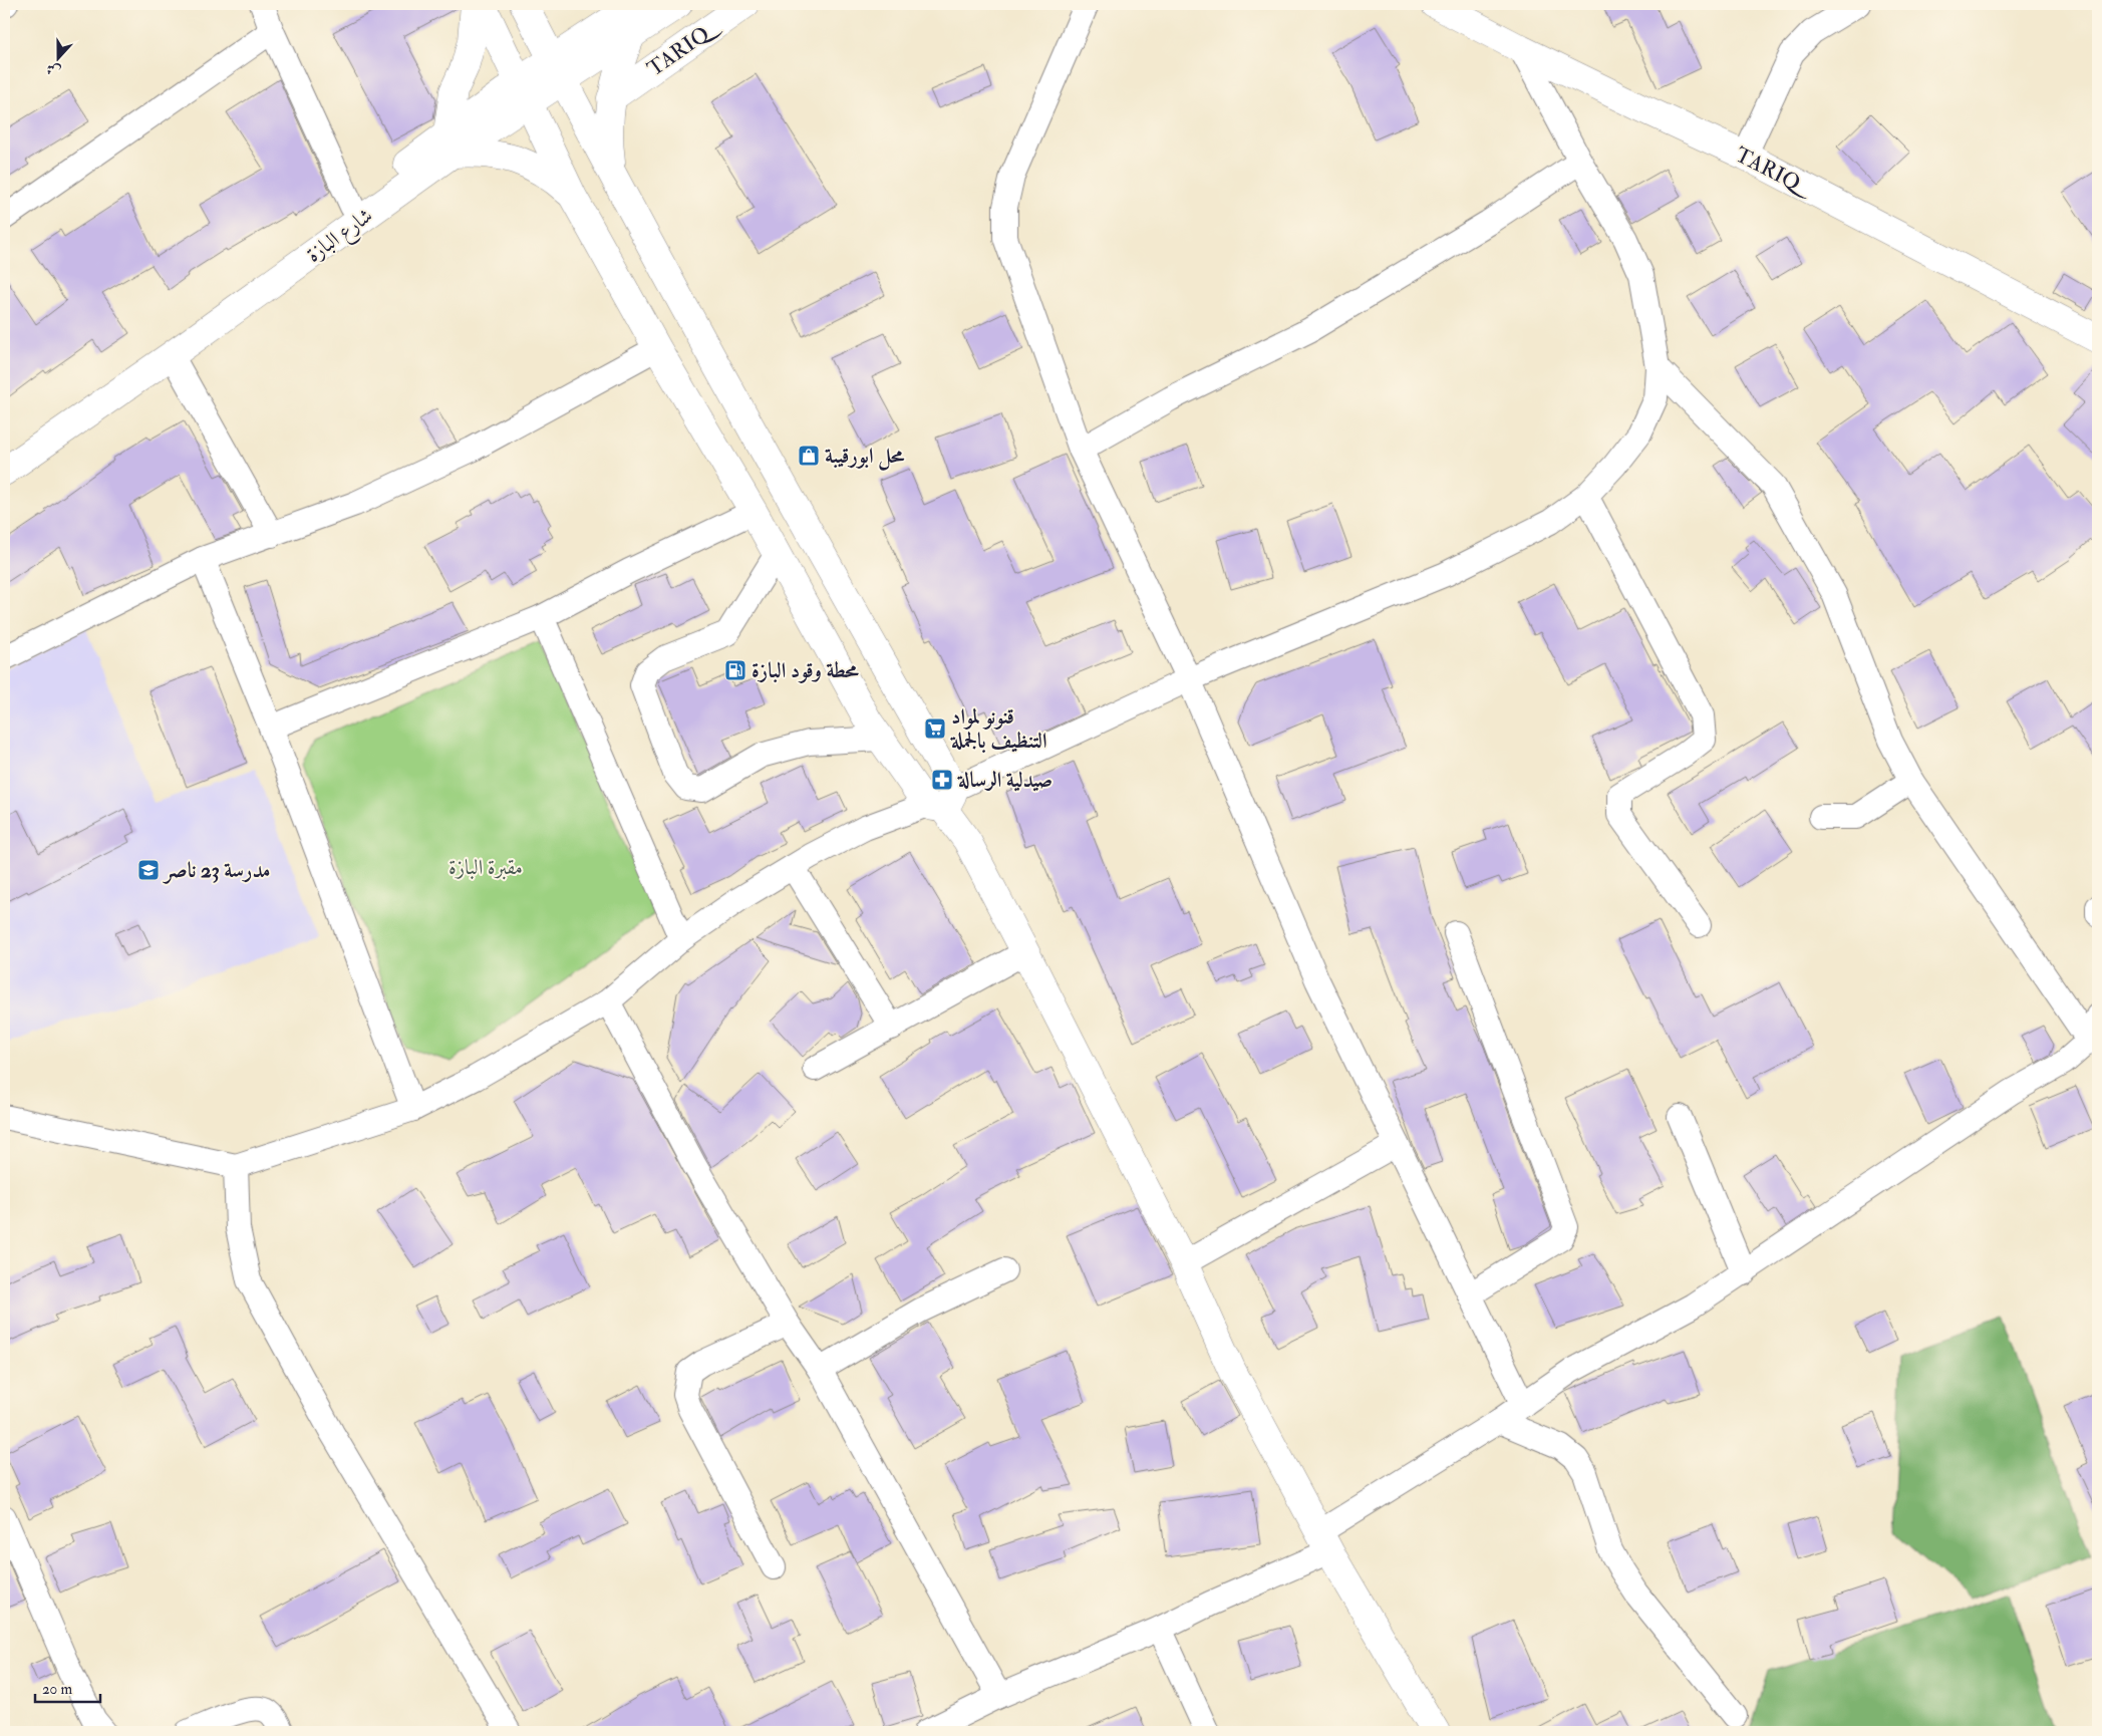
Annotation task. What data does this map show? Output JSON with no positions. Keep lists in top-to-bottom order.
{
  "streets": {
    "main road": ["TARIQ", "شارع البازة"]
  },
  "parks": ["مقبرة البازة"],
  "places": {
    "shop": ["محل ابورقيبة"],
    "fuel station": ["محطة وقود البازة"],
    "supermarket": ["قنونو لمواد التنظيف بالجملة"],
    "pharmacy": ["صيدلية الرسالة"],
    "school or university": ["مدرسة 23 ناصر"]
  },
  "scale_bar": "20 m",
  "north": "bottom"
}
